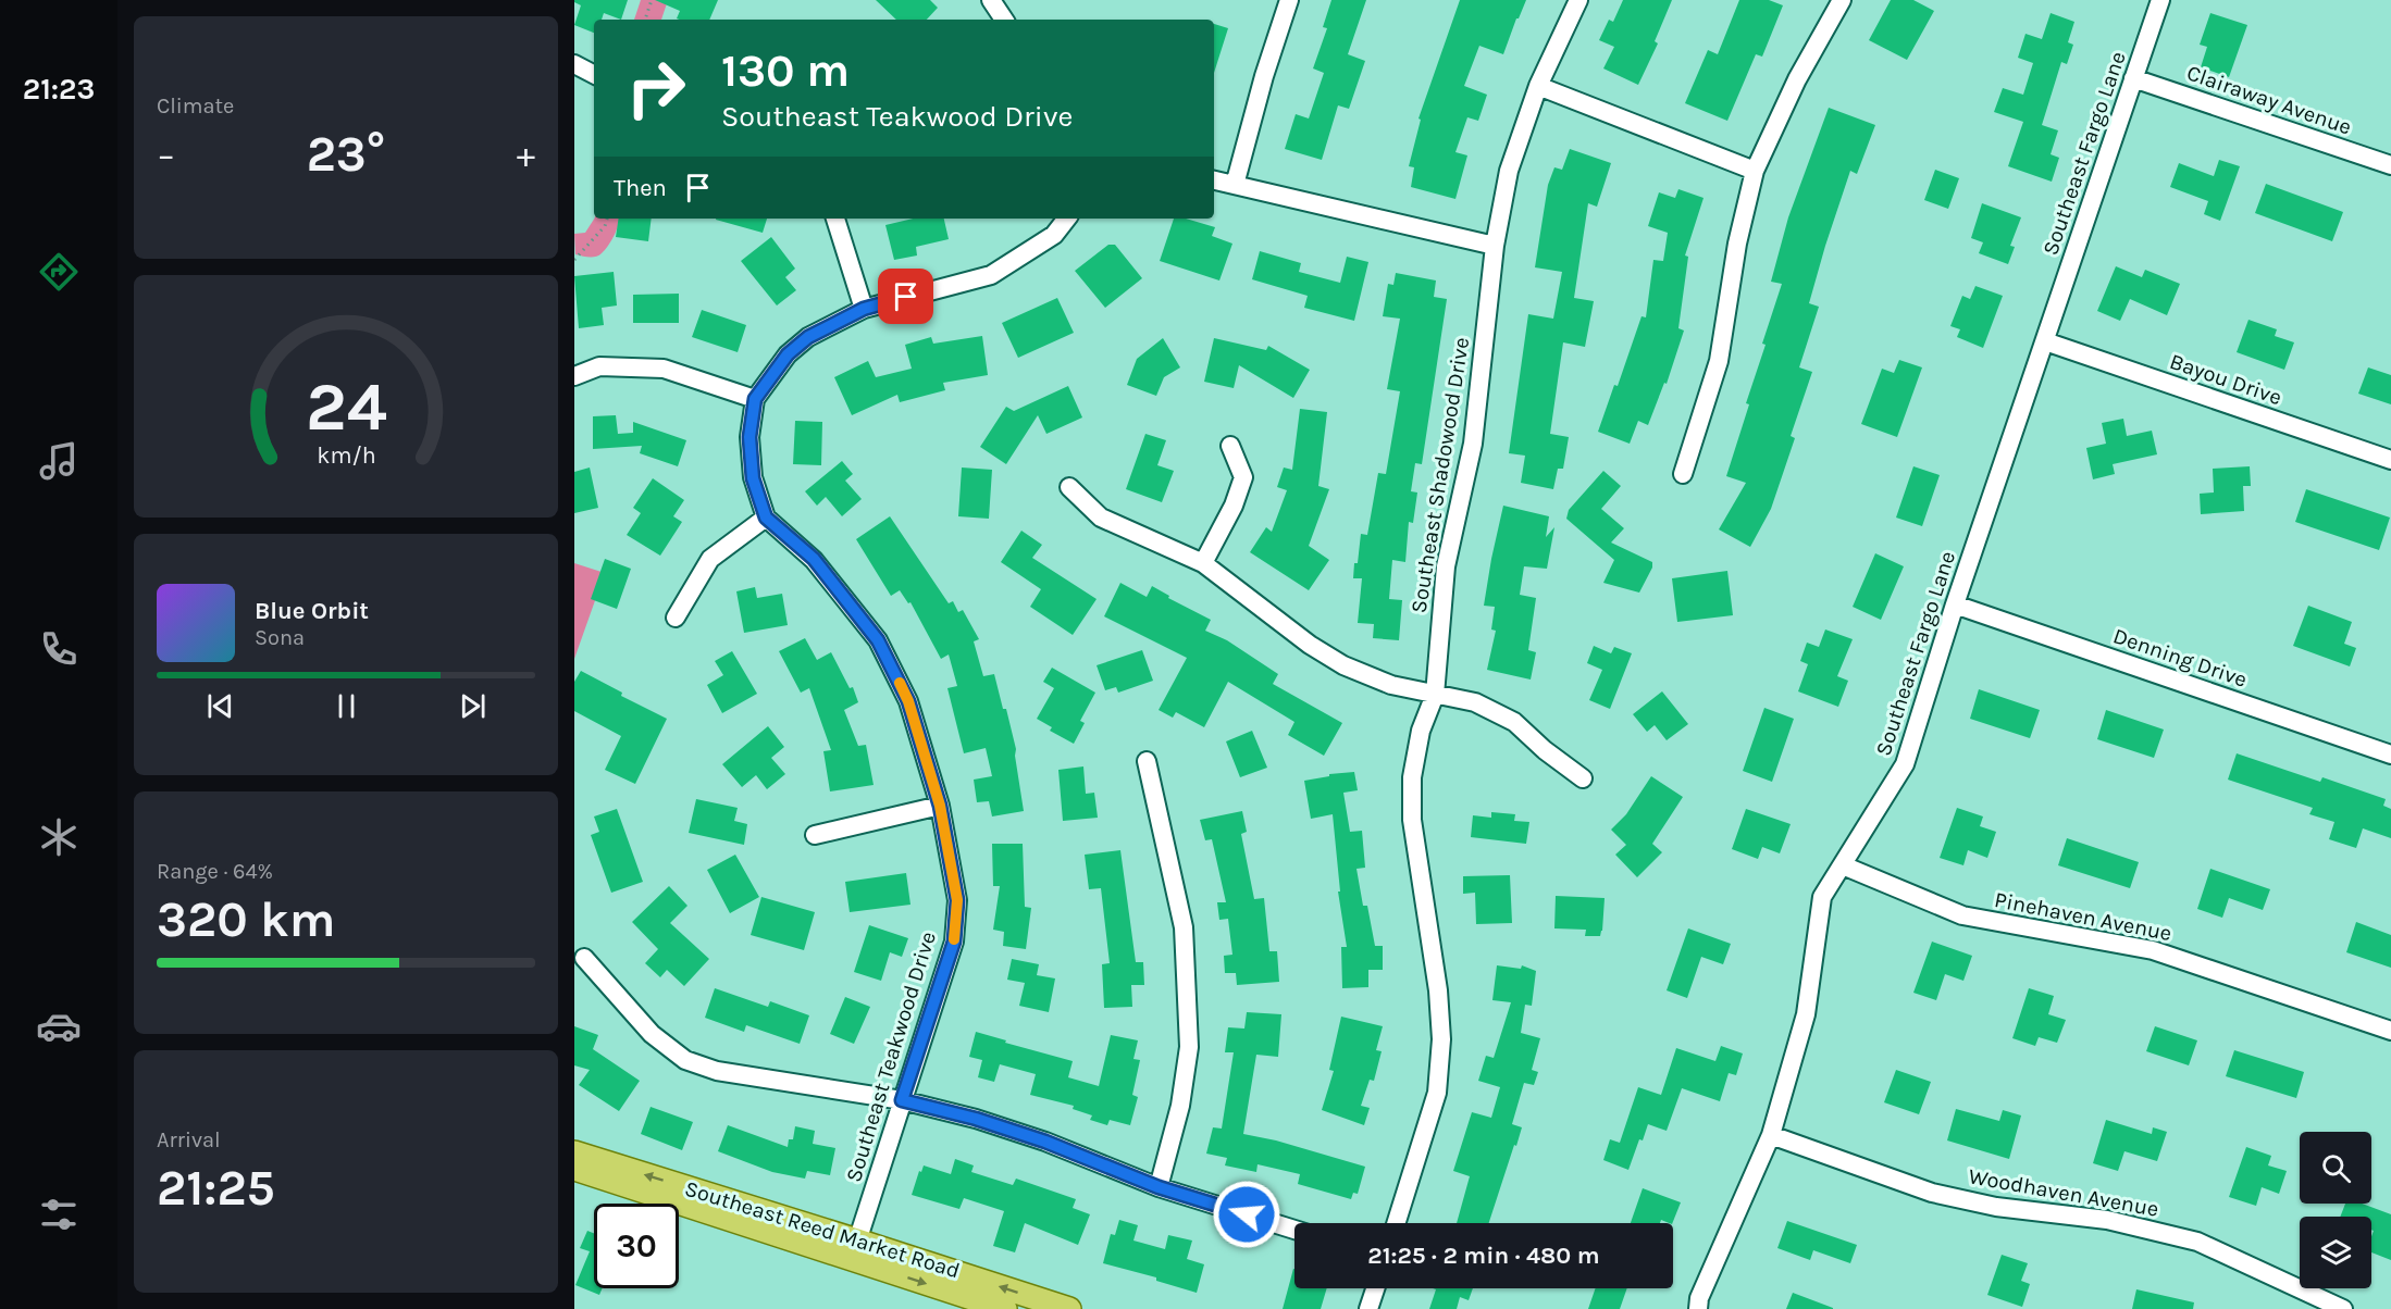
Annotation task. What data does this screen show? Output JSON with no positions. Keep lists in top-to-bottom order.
{
  "streets": {
    "main road": ["Southeast Reed Market Road"],
    "street": [
      "Clairaway Avenue",
      "Southeast Fargo Lane",
      "Bayou Drive",
      "Southeast Shadowood Drive",
      "Denning Drive",
      "Pinehaven Avenue",
      "Southeast Teakwood Drive",
      "Woodhaven Avenue"
    ]
  },
  "crossings": [
    ["Clairaway Avenue", "Southeast Fargo Lane"],
    ["Southeast Fargo Lane", "Bayou Drive"],
    ["Southeast Fargo Lane", "Denning Drive"],
    ["Southeast Fargo Lane", "Pinehaven Avenue"],
    ["Southeast Fargo Lane", "Woodhaven Avenue"],
    ["Southeast Teakwood Drive", "Southeast Reed Market Road"]
  ],
  "page": {
    "tabs": "21:23",
    "tile": [
      "Climate",
      ["Range · 64%", "320 km"],
      ["Arrival", "21:25"]
    ],
    "turn": ["130 m", "Southeast Teakwood Drive"],
    "heat": ["−", "23°", "+"],
    "then": "Then",
    "song": ["Blue Orbit", "Sona"],
    "limit": "30",
    "trip": "21:25 · 2 min · 480 m",
    "gauge": ["24", "km/h"]
  }
}
